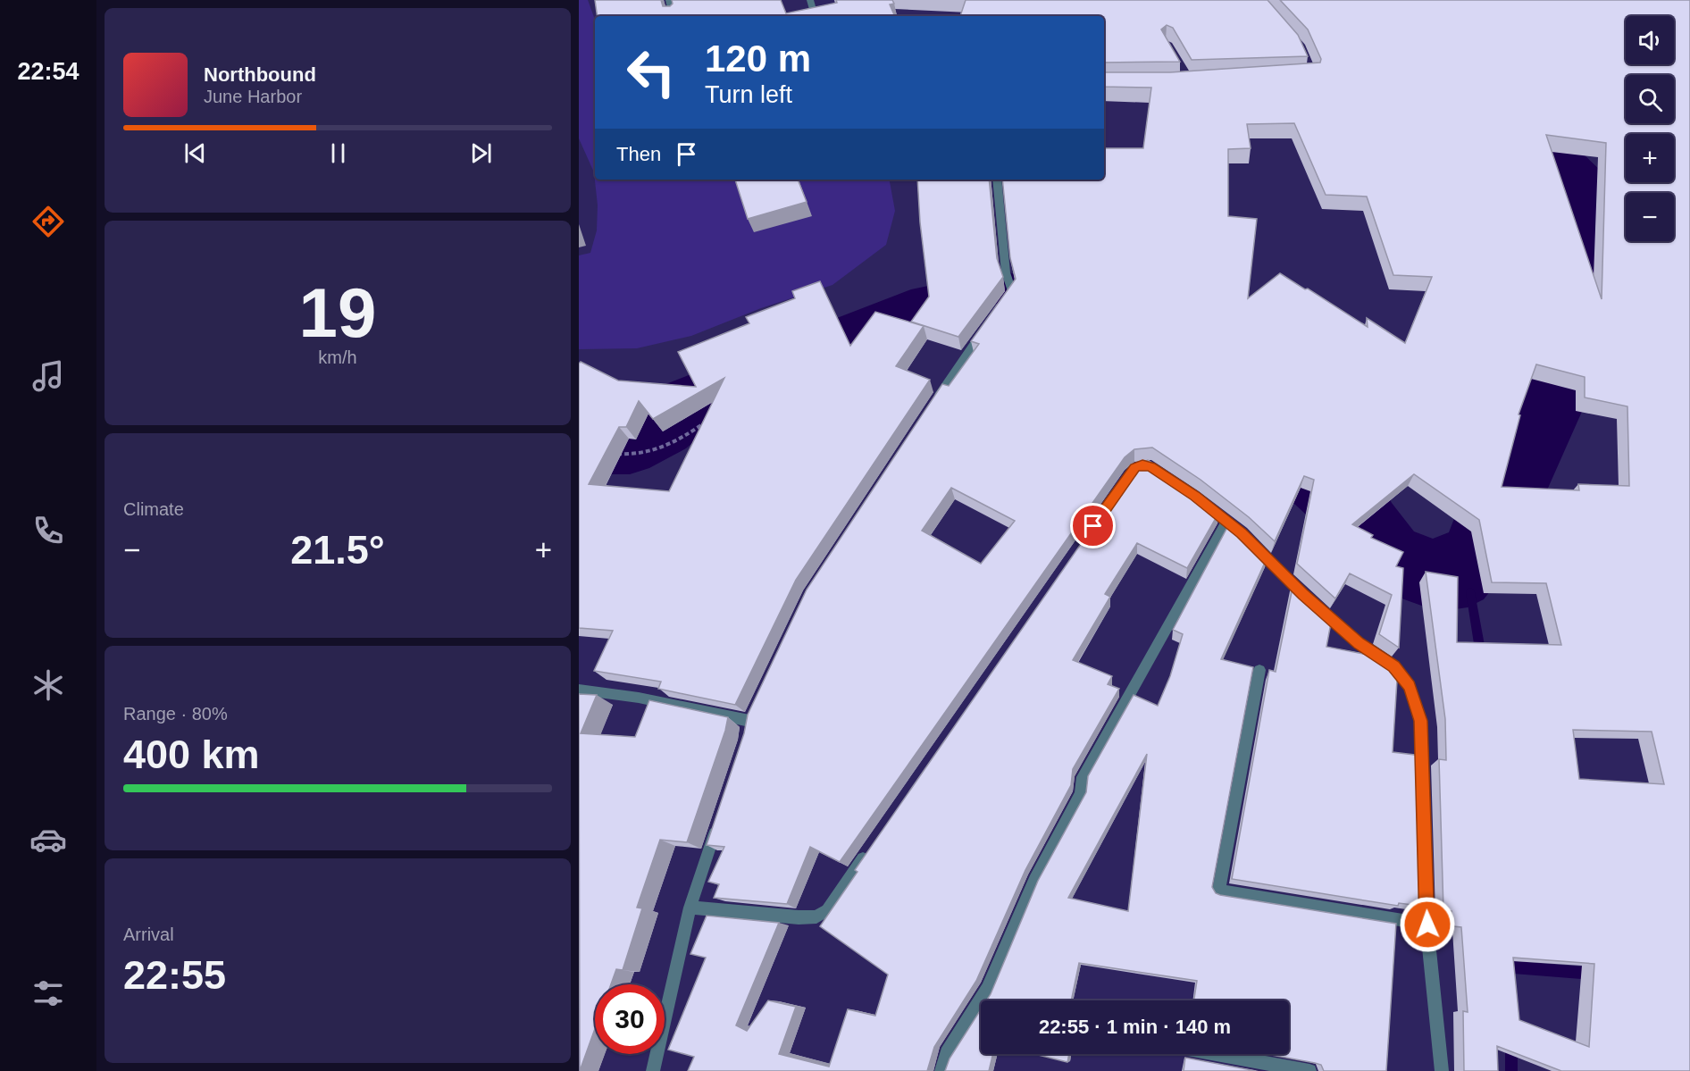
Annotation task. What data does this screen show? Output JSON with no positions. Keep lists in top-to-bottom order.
{
  "page": {
    "tabs": "22:54",
    "map_buttons": ["+", "−"],
    "turn": ["120 m", "Turn left"],
    "song": ["Northbound", "June Harbor"],
    "then": "Then",
    "tile": [
      ["19", "km/h"],
      "Climate",
      ["Range · 80%", "400 km"],
      ["Arrival", "22:55"]
    ],
    "heat": ["−", "21.5°", "+"],
    "limit": "30",
    "trip": "22:55 · 1 min · 140 m"
  }
}
